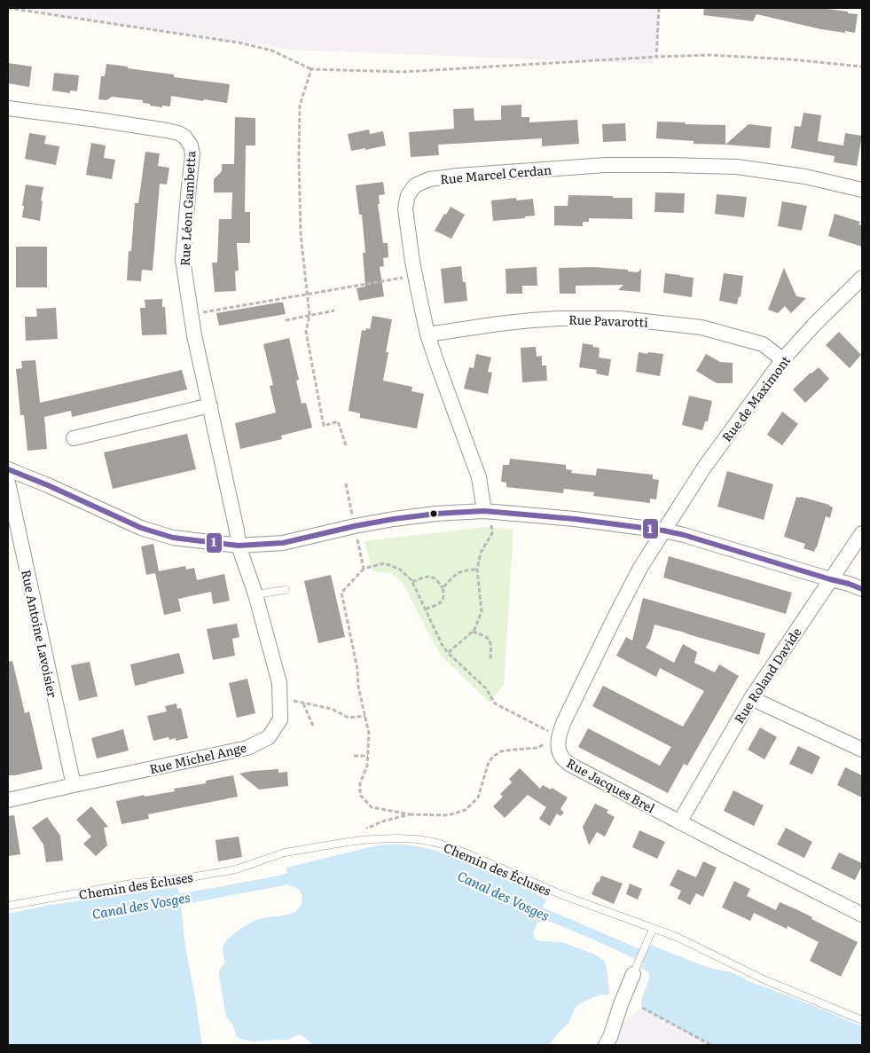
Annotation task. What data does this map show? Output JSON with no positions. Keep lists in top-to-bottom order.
{
  "streets": {
    "street": [
      "Rue Marcel Cerdan",
      "Rue Léon Gambetta",
      "Rue Pavarotti",
      "Rue de Maximont",
      "Rue Antoine Lavoisier",
      "Rue Roland Davide",
      "Rue Michel Ange",
      "Rue Jacques Brel"
    ],
    "lane": ["Chemin des Écluses"]
  },
  "crossings": [
    ["Rue Marcel Cerdan", "Rue Pavarotti"],
    ["Rue Léon Gambetta", "Rue Michel Ange"],
    ["Rue Pavarotti", "Rue de Maximont"],
    ["Rue Antoine Lavoisier", "Rue Michel Ange"],
    ["Rue Roland Davide", "Rue Jacques Brel"]
  ],
  "water": ["Canal des Vosges"],
  "lines": ["transit line 1"]
}
